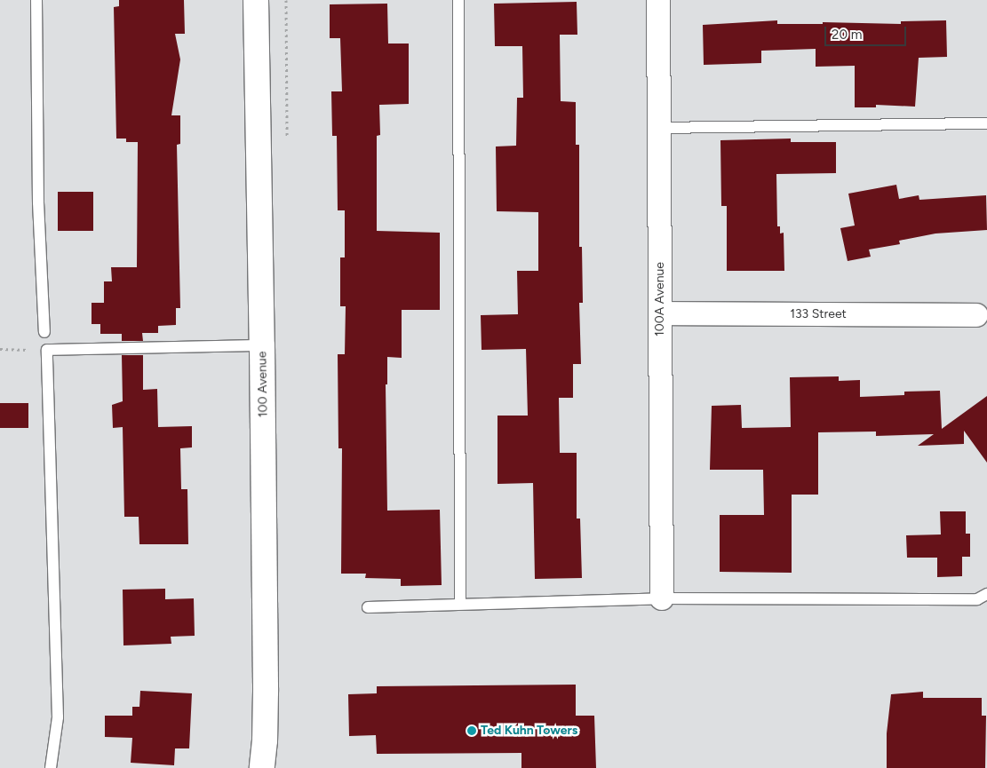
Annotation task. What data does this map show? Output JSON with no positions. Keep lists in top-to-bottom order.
{
  "streets": {
    "street": ["100A Avenue", "133 Street", "100 Avenue"]
  },
  "crossings": [
    ["100A Avenue", "133 Street"]
  ],
  "places": ["Ted Kuhn Towers"],
  "scale_bar": "20 m"
}
